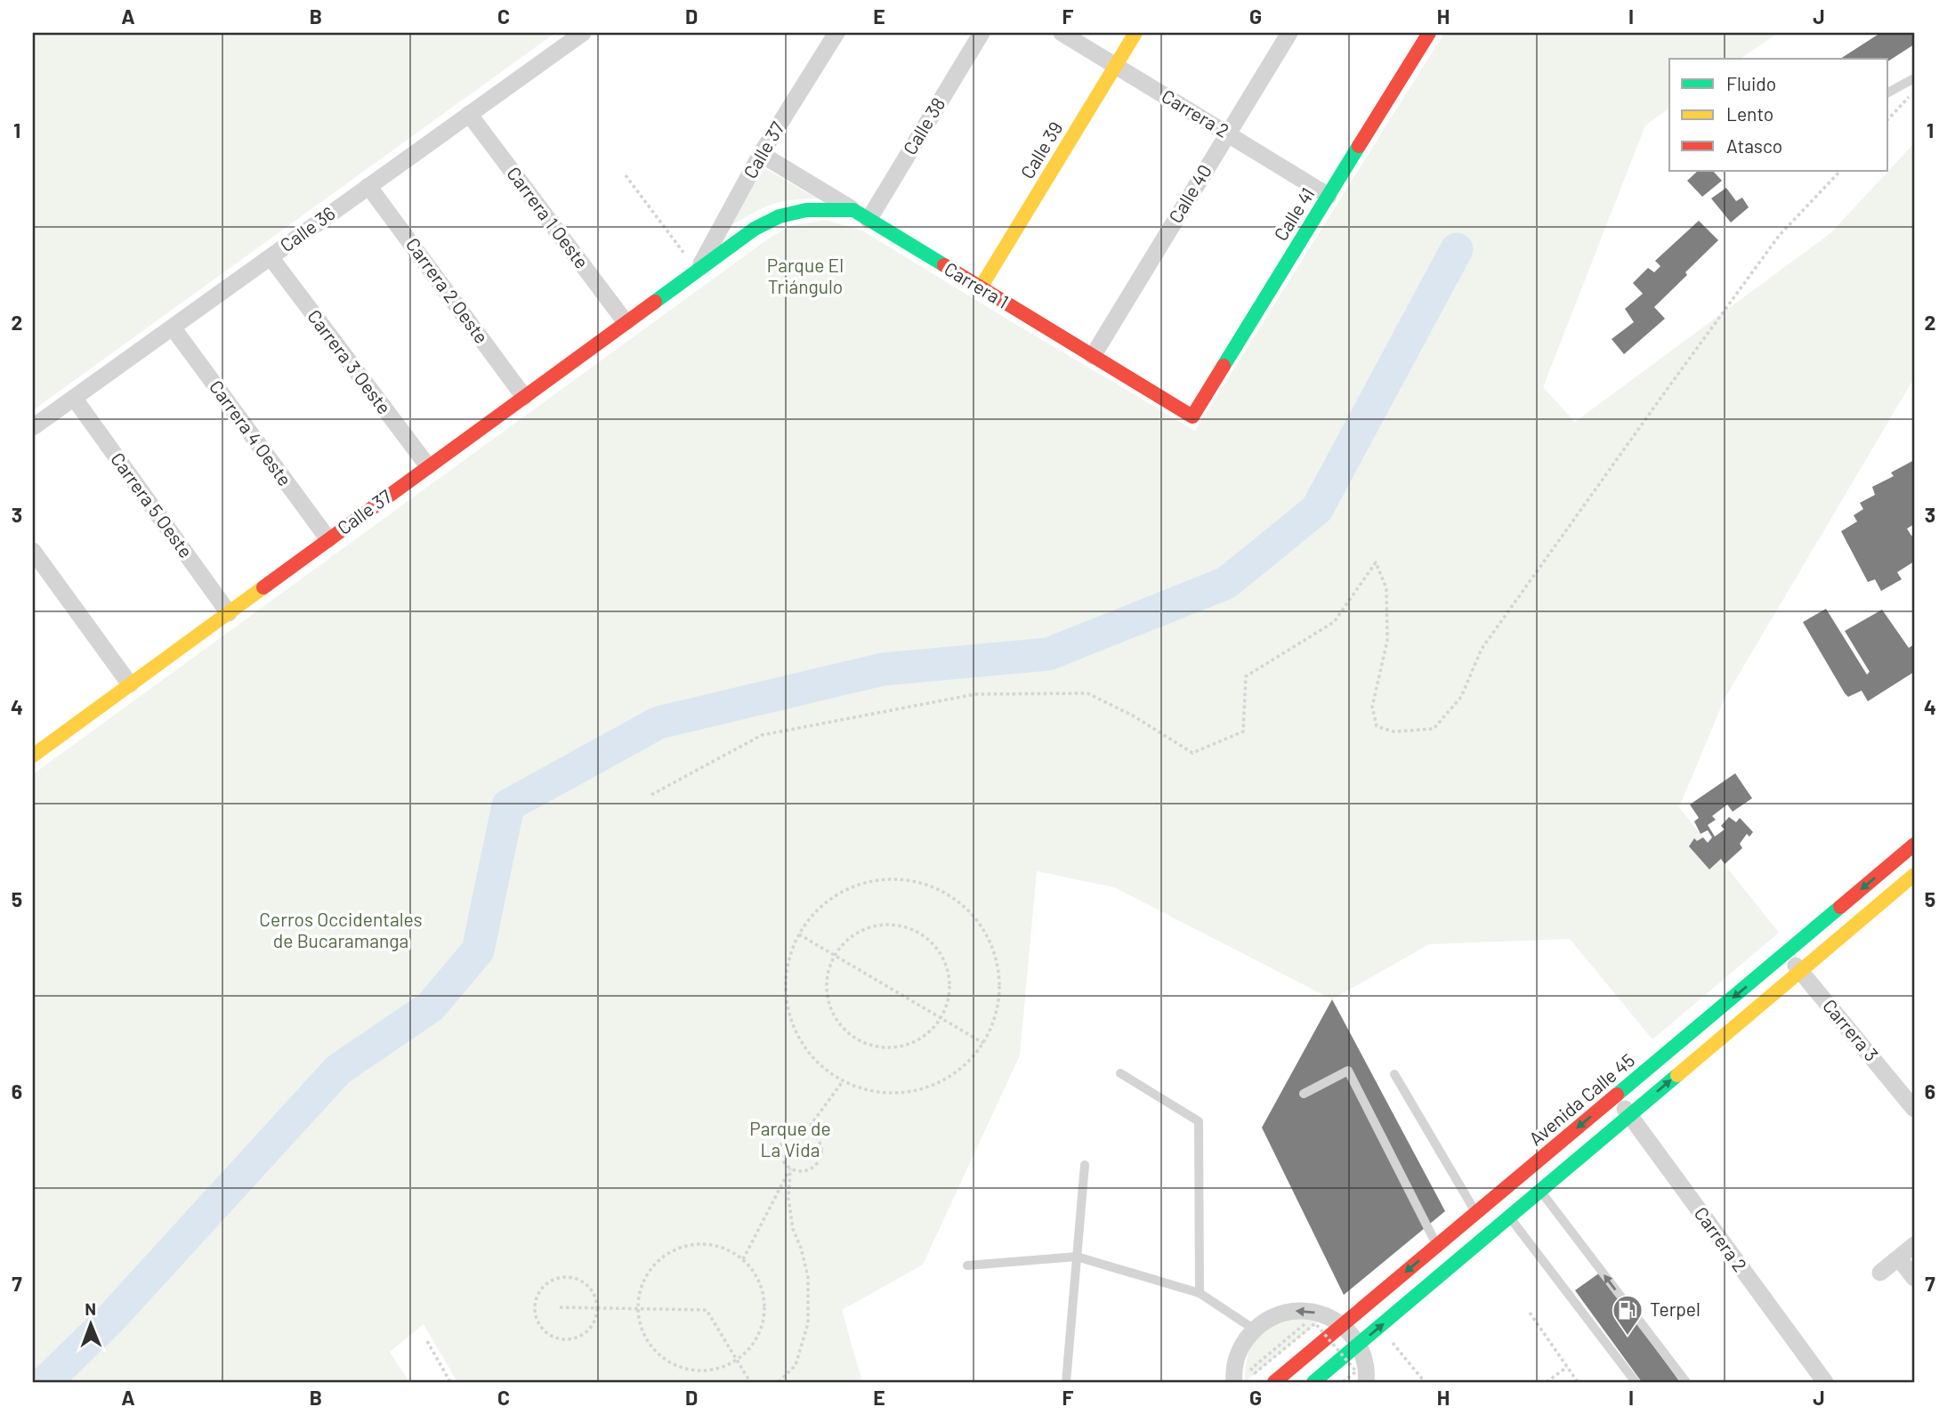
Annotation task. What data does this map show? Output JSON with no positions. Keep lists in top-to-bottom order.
{
  "streets": {
    "street": [
      "Carrera 2",
      "Calle 38",
      "Calle 37",
      "Calle 39",
      "Calle 40",
      "Calle 41",
      "Carrera 1 Oeste",
      "Calle 36",
      "Carrera 1",
      "Carrera 2 Oeste",
      "Carrera 3 Oeste",
      "Carrera 4 Oeste",
      "Carrera 5 Oeste",
      "Carrera 3",
      "Avenida Calle 45"
    ]
  },
  "crossings": [
    ["Carrera 2", "Calle 39"],
    ["Carrera 2", "Calle 40"],
    ["Carrera 2", "Calle 41"],
    ["Carrera 2", "Avenida Calle 45"],
    ["Calle 38", "Calle 37"],
    ["Calle 38", "Carrera 1"],
    ["Calle 37", "Carrera 1 Oeste"],
    ["Calle 37", "Carrera 1"],
    ["Calle 37", "Carrera 2 Oeste"],
    ["Calle 37", "Carrera 3 Oeste"],
    ["Calle 37", "Carrera 4 Oeste"],
    ["Calle 37", "Carrera 5 Oeste"],
    ["Calle 39", "Carrera 1"],
    ["Calle 40", "Carrera 1"],
    ["Calle 41", "Carrera 1"],
    ["Carrera 1 Oeste", "Calle 36"],
    ["Calle 36", "Carrera 2 Oeste"],
    ["Calle 36", "Carrera 3 Oeste"],
    ["Calle 36", "Carrera 4 Oeste"],
    ["Calle 36", "Carrera 5 Oeste"],
    ["Carrera 3", "Avenida Calle 45"]
  ],
  "parks": ["Parque El Triángulo", "Cerros Occidentales de Bucaramanga", "Parque de La Vida"],
  "places": {
    "fuel station": ["Terpel"]
  },
  "legend": ["Fluido", "Lento", "Atasco"],
  "north": "top",
  "grid": {
    "columns": [
      "A",
      "B",
      "C",
      "D",
      "E",
      "F",
      "G",
      "H",
      "I",
      "J"
    ],
    "rows": [
      "1",
      "2",
      "3",
      "4",
      "5",
      "6",
      "7"
    ]
  }
}
